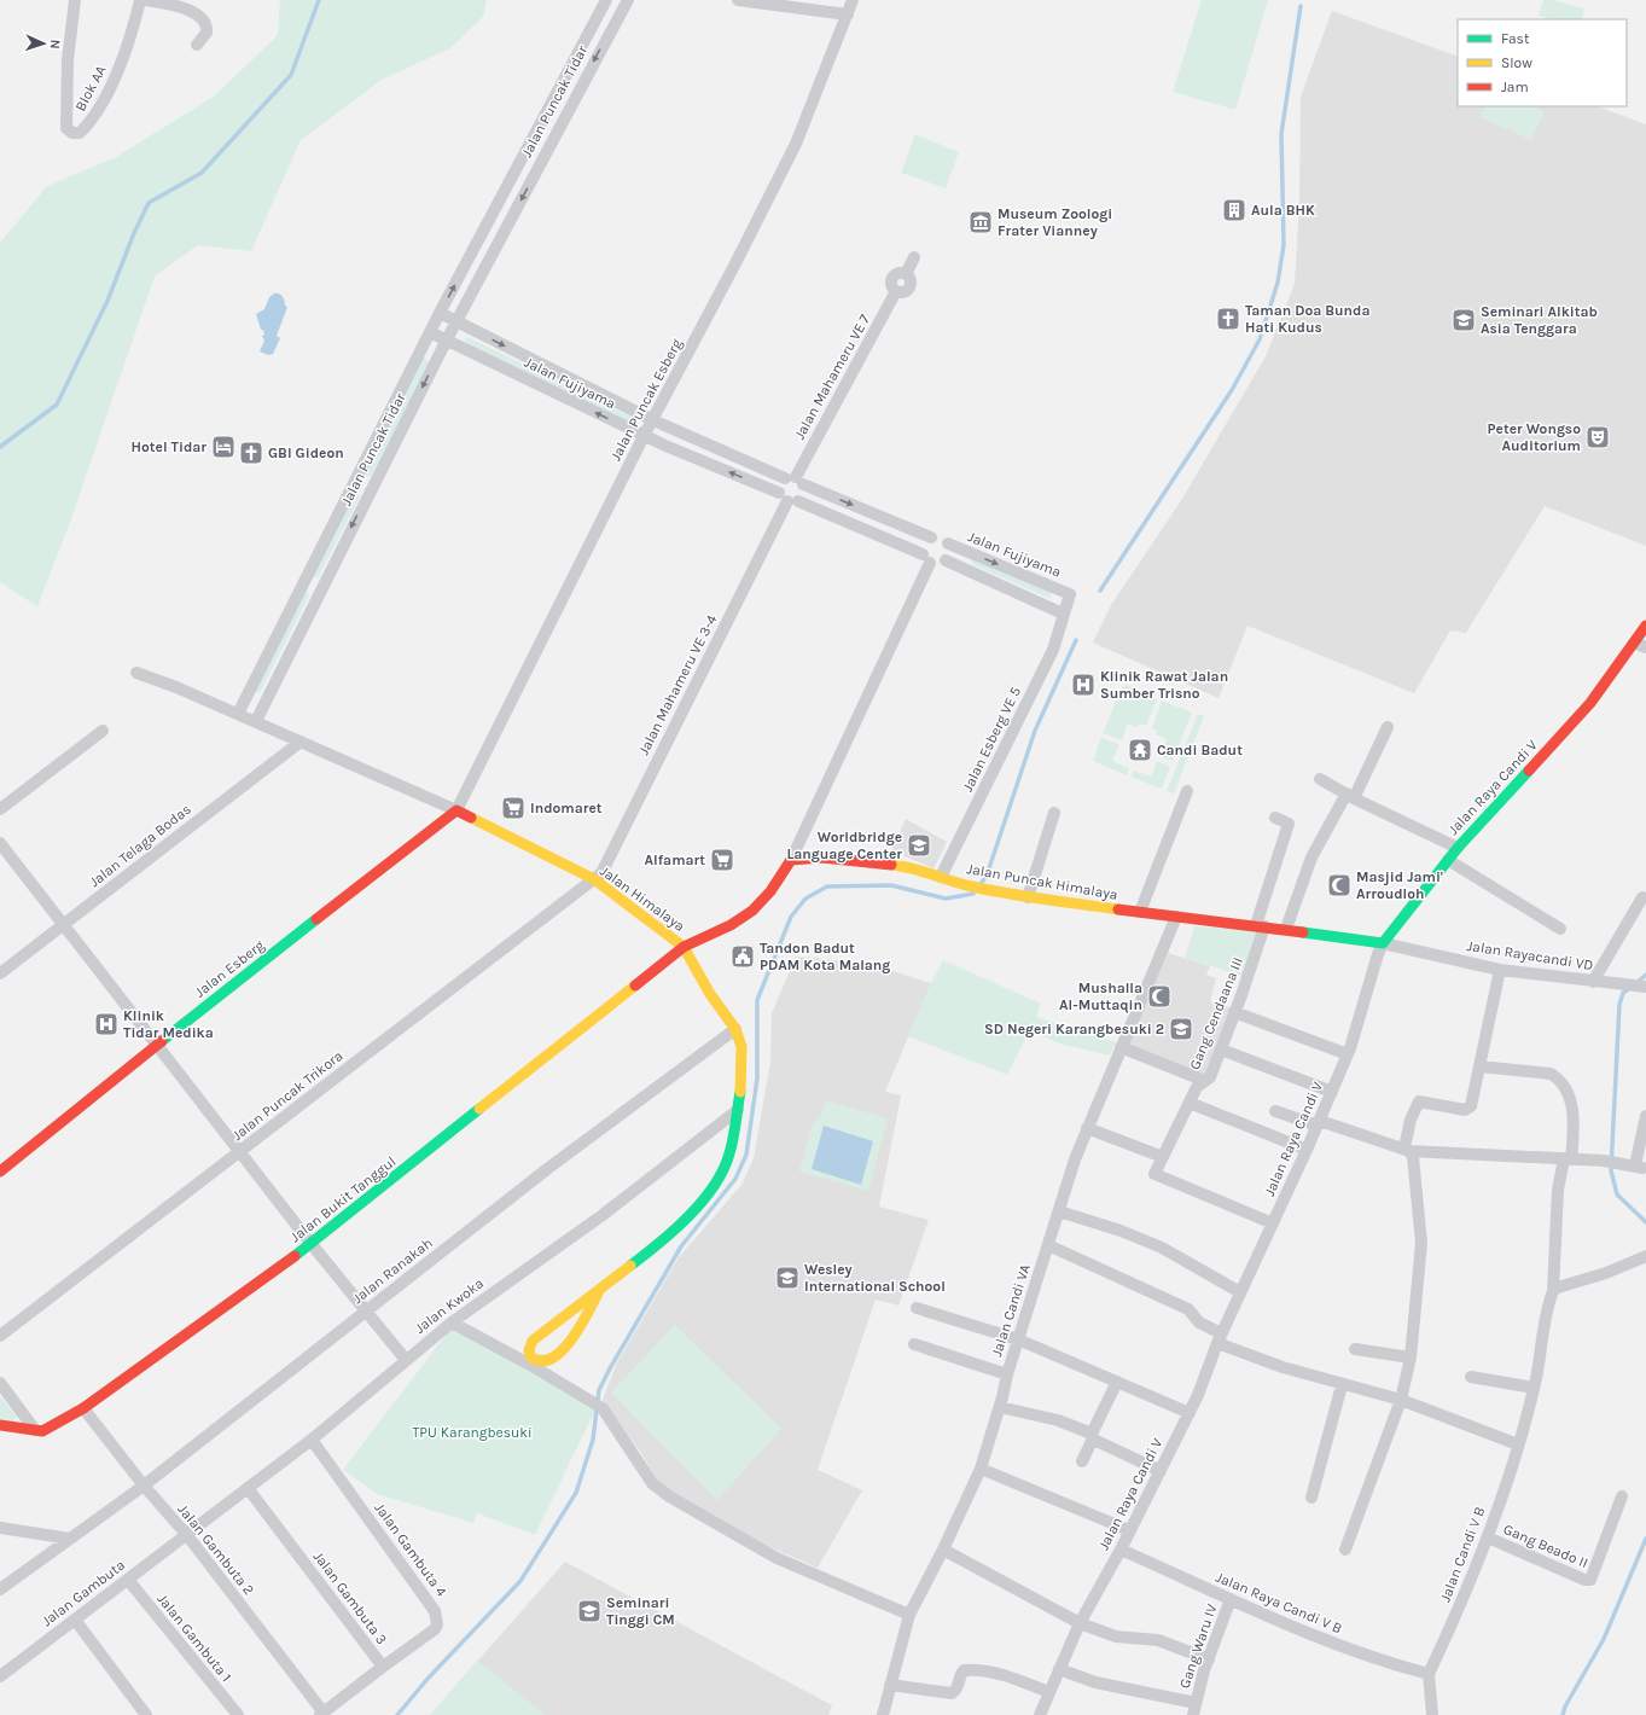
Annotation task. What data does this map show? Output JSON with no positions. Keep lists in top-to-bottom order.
{
  "streets": {
    "street": [
      "Blok AA",
      "Jalan Puncak Tidar",
      "Jalan Mahameru VE 7",
      "Jalan Fujiyama",
      "Jalan Puncak Esberg",
      "Jalan Mahameru VE 3-4",
      "Jalan Esberg VE 5",
      "Jalan Raya Candi V",
      "Jalan Telaga Bodas",
      "Jalan Puncak Himalaya",
      "Jalan Himalaya",
      "Jalan Rayacandi VD",
      "Jalan Esberg",
      "Gang Cendaana III",
      "Jalan Puncak Trikora",
      "Jalan Bukit Tanggul",
      "Jalan Ranakah",
      "Jalan Kwoka",
      "Jalan Candi VA",
      "Gang Beado II",
      "Jalan Gambuta 2",
      "Jalan Gambuta 4",
      "Jalan Candi V B",
      "Jalan Gambuta",
      "Jalan Gambuta 3",
      "Jalan Raya Candi V B",
      "Jalan Gambuta 1",
      "Gang Waru IV"
    ]
  },
  "crossings": [
    ["Jalan Puncak Tidar", "Jalan Fujiyama"],
    ["Jalan Mahameru VE 7", "Jalan Fujiyama"],
    ["Jalan Fujiyama", "Jalan Puncak Esberg"],
    ["Jalan Fujiyama", "Jalan Mahameru VE 3-4"],
    ["Jalan Fujiyama", "Jalan Esberg VE 5"],
    ["Jalan Puncak Esberg", "Jalan Himalaya"],
    ["Jalan Puncak Esberg", "Jalan Esberg"],
    ["Jalan Mahameru VE 3-4", "Jalan Himalaya"],
    ["Jalan Mahameru VE 3-4", "Jalan Puncak Trikora"],
    ["Jalan Esberg VE 5", "Jalan Puncak Himalaya"],
    ["Jalan Raya Candi V", "Jalan Puncak Himalaya"],
    ["Jalan Raya Candi V", "Jalan Rayacandi VD"],
    ["Jalan Raya Candi V", "Gang Cendaana III"],
    ["Jalan Raya Candi V", "Jalan Raya Candi V B"],
    ["Jalan Puncak Himalaya", "Jalan Himalaya"],
    ["Jalan Puncak Himalaya", "Jalan Rayacandi VD"],
    ["Jalan Puncak Himalaya", "Gang Cendaana III"],
    ["Jalan Puncak Himalaya", "Jalan Candi VA"],
    ["Jalan Himalaya", "Jalan Esberg"],
    ["Jalan Himalaya", "Jalan Puncak Trikora"],
    ["Jalan Himalaya", "Jalan Bukit Tanggul"],
    ["Jalan Bukit Tanggul", "Jalan Gambuta 2"],
    ["Jalan Ranakah", "Jalan Gambuta 2"],
    ["Jalan Kwoka", "Jalan Gambuta 2"],
    ["Jalan Kwoka", "Jalan Gambuta 4"],
    ["Jalan Kwoka", "Jalan Gambuta"],
    ["Jalan Kwoka", "Jalan Gambuta 3"],
    ["Gang Beado II", "Jalan Candi V B"],
    ["Jalan Gambuta 2", "Jalan Gambuta"],
    ["Jalan Gambuta 2", "Jalan Gambuta 3"],
    ["Jalan Gambuta 4", "Jalan Gambuta 3"],
    ["Jalan Candi V B", "Jalan Raya Candi V B"],
    ["Jalan Gambuta", "Jalan Gambuta 1"],
    ["Jalan Raya Candi V B", "Gang Waru IV"]
  ],
  "parks": ["TPU Karangbesuki"],
  "places": {
    "building": ["Aula BHK"],
    "museum": ["Museum Zoologi Frater Vianney"],
    "church": ["Taman Doa Bunda Hati Kudus", "GBI Gideon"],
    "school or university": [
      "Seminari Alkitab Asia Tenggara",
      "Worldbridge Language Center",
      "SD Negeri Karangbesuki 2",
      "Wesley International School",
      "Seminari Tinggi CM"
    ],
    "theatre": ["Peter Wongso Auditorium"],
    "hotel": ["Hotel Tidar"],
    "hospital": ["Klinik Rawat Jalan Sumber Trisno", "Klinik Tidar Medika"],
    "temple": ["Candi Badut"],
    "supermarket": ["Indomaret", "Alfamart"],
    "mosque": ["Masjid Jami' Arroudloh", "Mushalla Al-Muttaqin"],
    "public building": ["Tandon Badut PDAM Kota Malang"]
  },
  "legend": ["Fast", "Slow", "Jam"],
  "north": "right"
}
